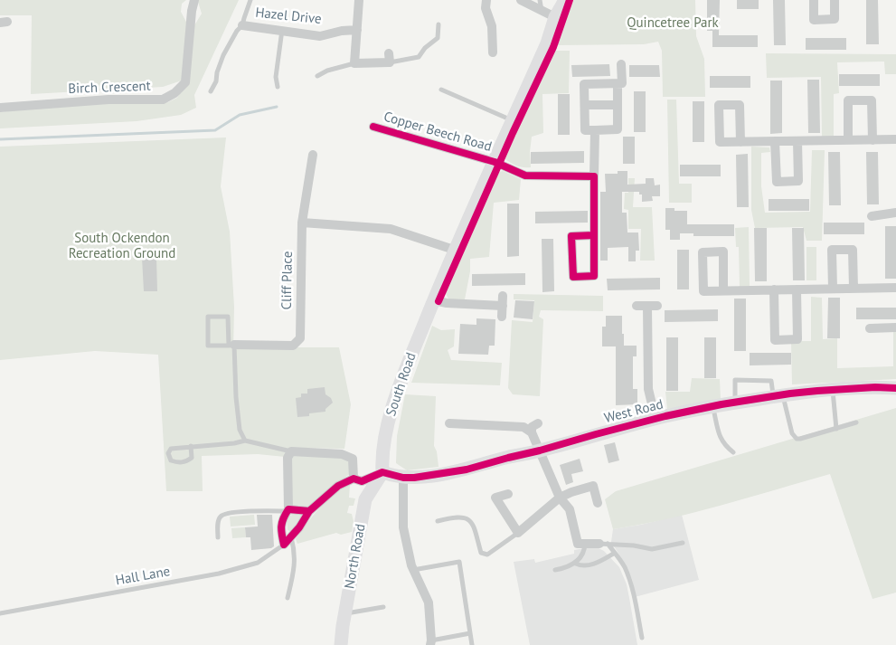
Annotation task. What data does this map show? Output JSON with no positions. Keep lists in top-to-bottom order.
{
  "streets": {
    "main road": ["South Road", "West Road", "North Road"],
    "street": [
      "Hazel Drive",
      "Birch Crescent",
      "Copper Beech Road",
      "Cliff Place"
    ],
    "lane": ["Hall Lane"]
  },
  "crossings": [
    ["Copper Beech Road", "South Road"],
    ["South Road", "West Road"],
    ["South Road", "North Road"],
    ["West Road", "North Road"]
  ],
  "parks": ["Quincetree Park", "South Ockendon Recreation Ground"]
}
